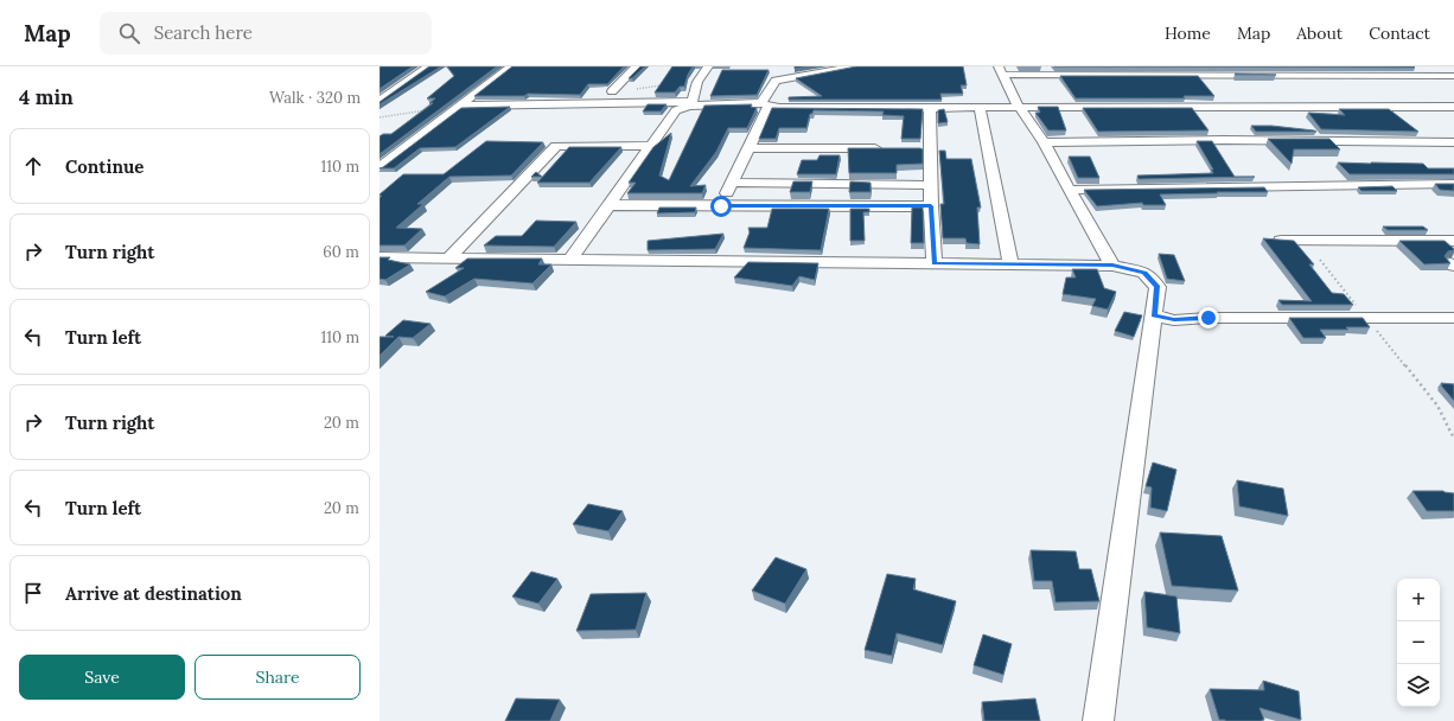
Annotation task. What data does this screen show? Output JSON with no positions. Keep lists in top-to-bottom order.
{
  "page": {
    "header": "Map",
    "search": "Search here",
    "nav": [
      "Home",
      "Map",
      "About",
      "Contact"
    ],
    "heading": ["4 min", "Walk · 320 m"],
    "list": [
      ["Continue", "110 m"],
      ["Turn right", "60 m"],
      ["Turn left", "110 m"],
      ["Turn right", "20 m"],
      ["Turn left", "20 m"],
      "Arrive at destination"
    ],
    "map_buttons": ["+", "−"],
    "buttons": ["Save", "Share"]
  }
}
